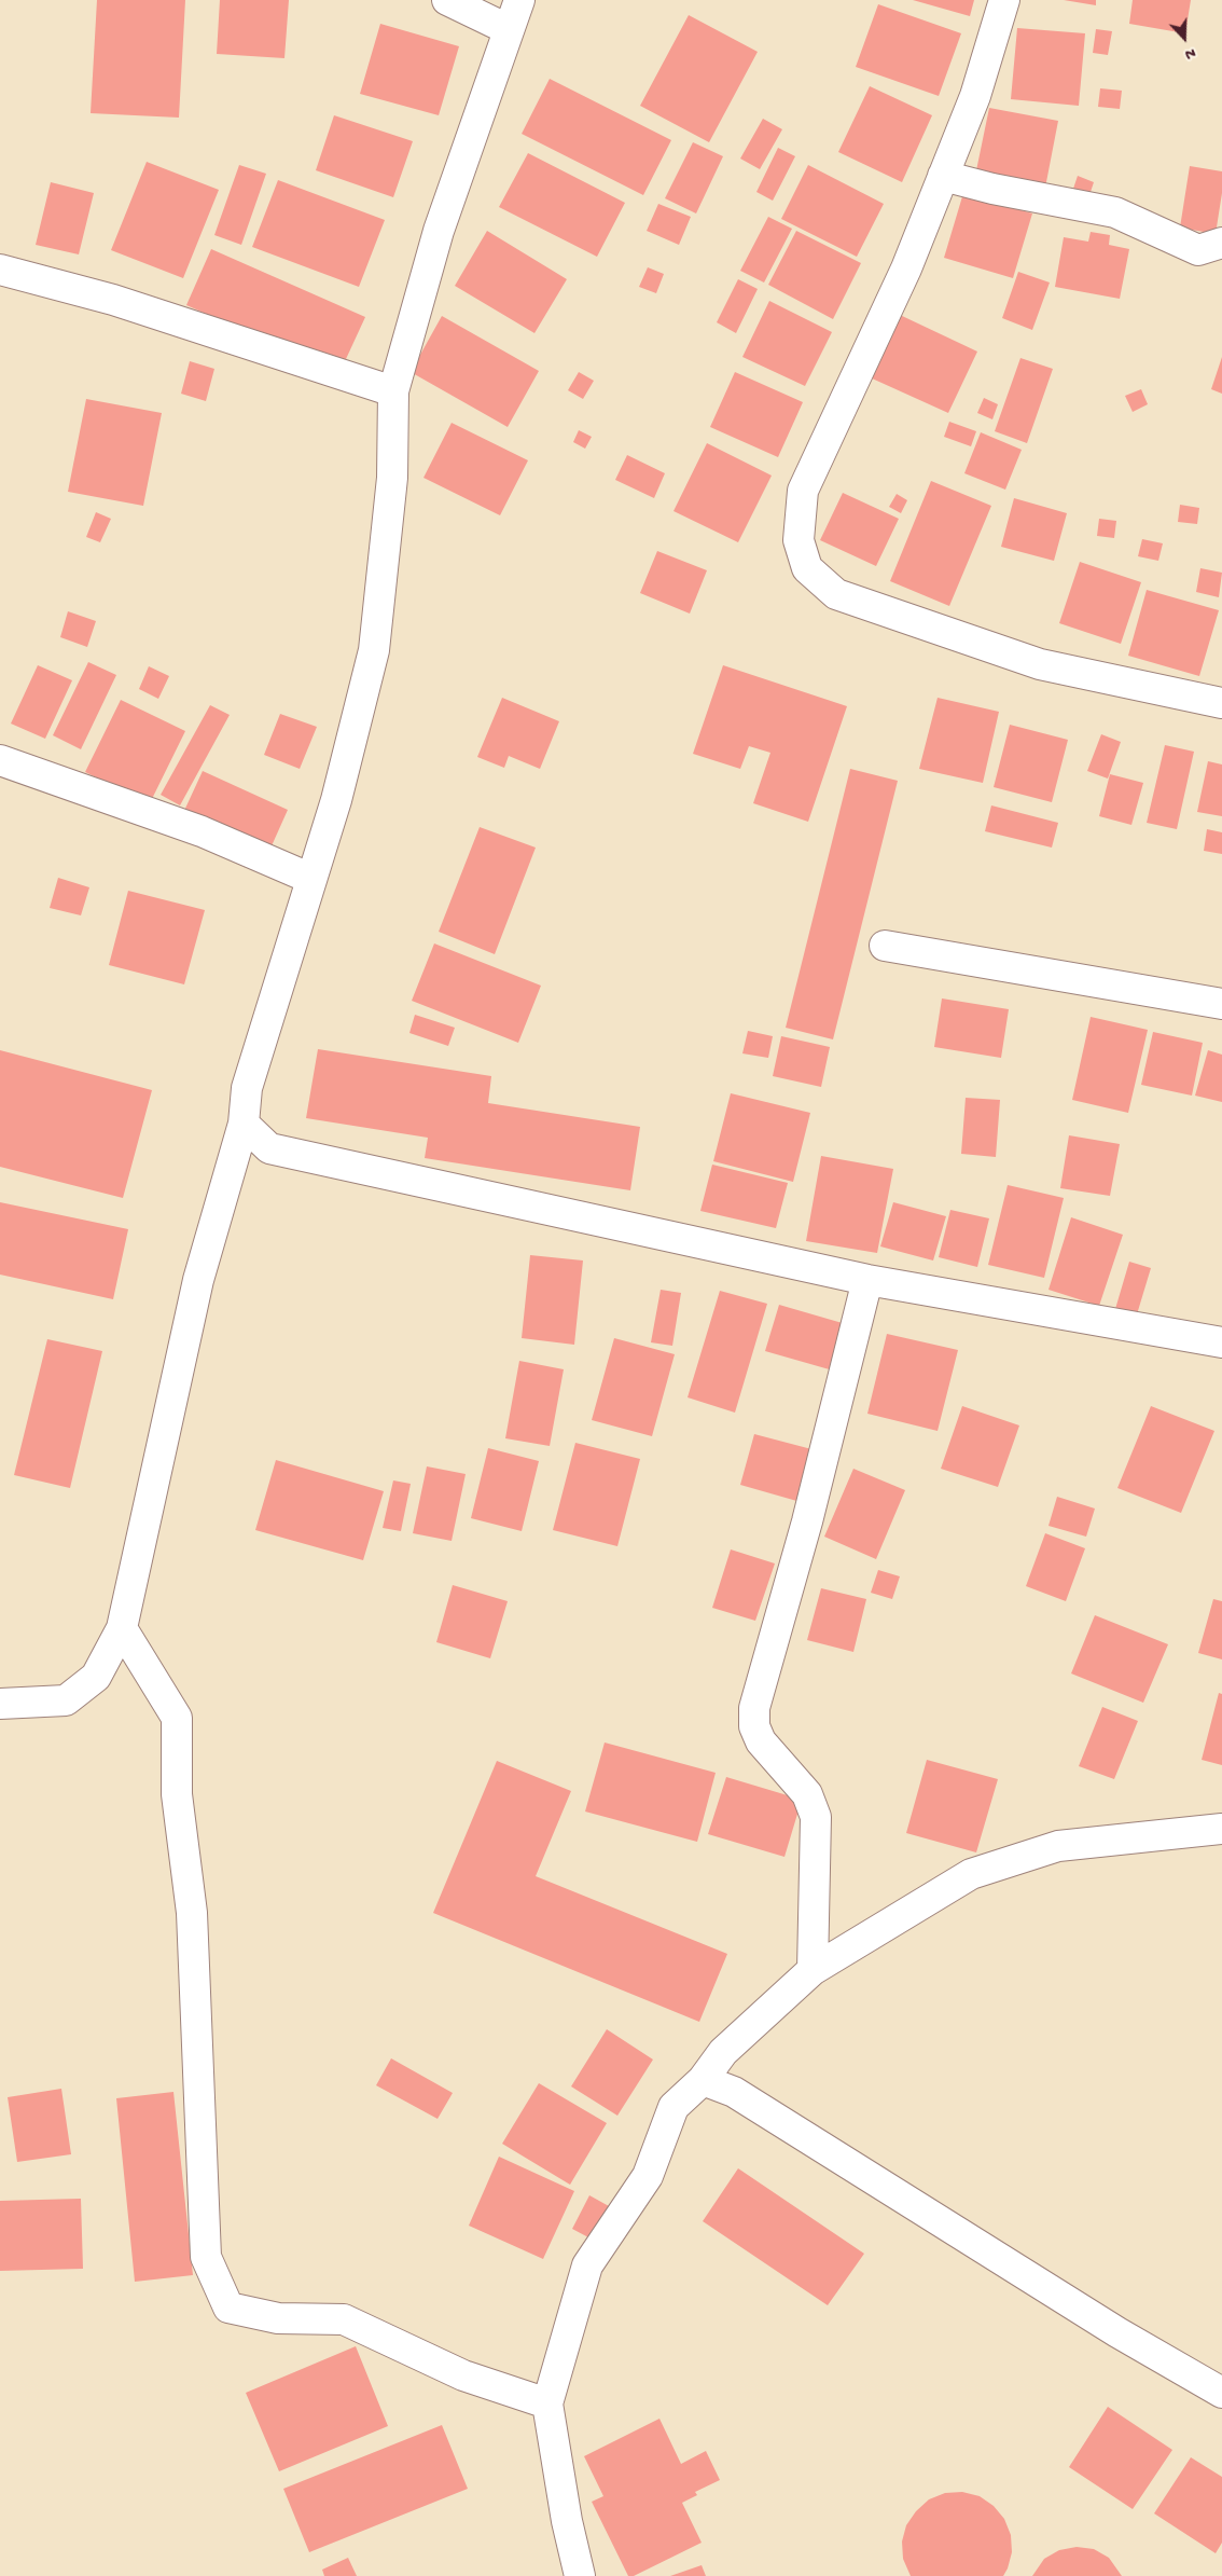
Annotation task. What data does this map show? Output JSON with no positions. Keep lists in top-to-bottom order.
{
  "north": "bottom"
}
